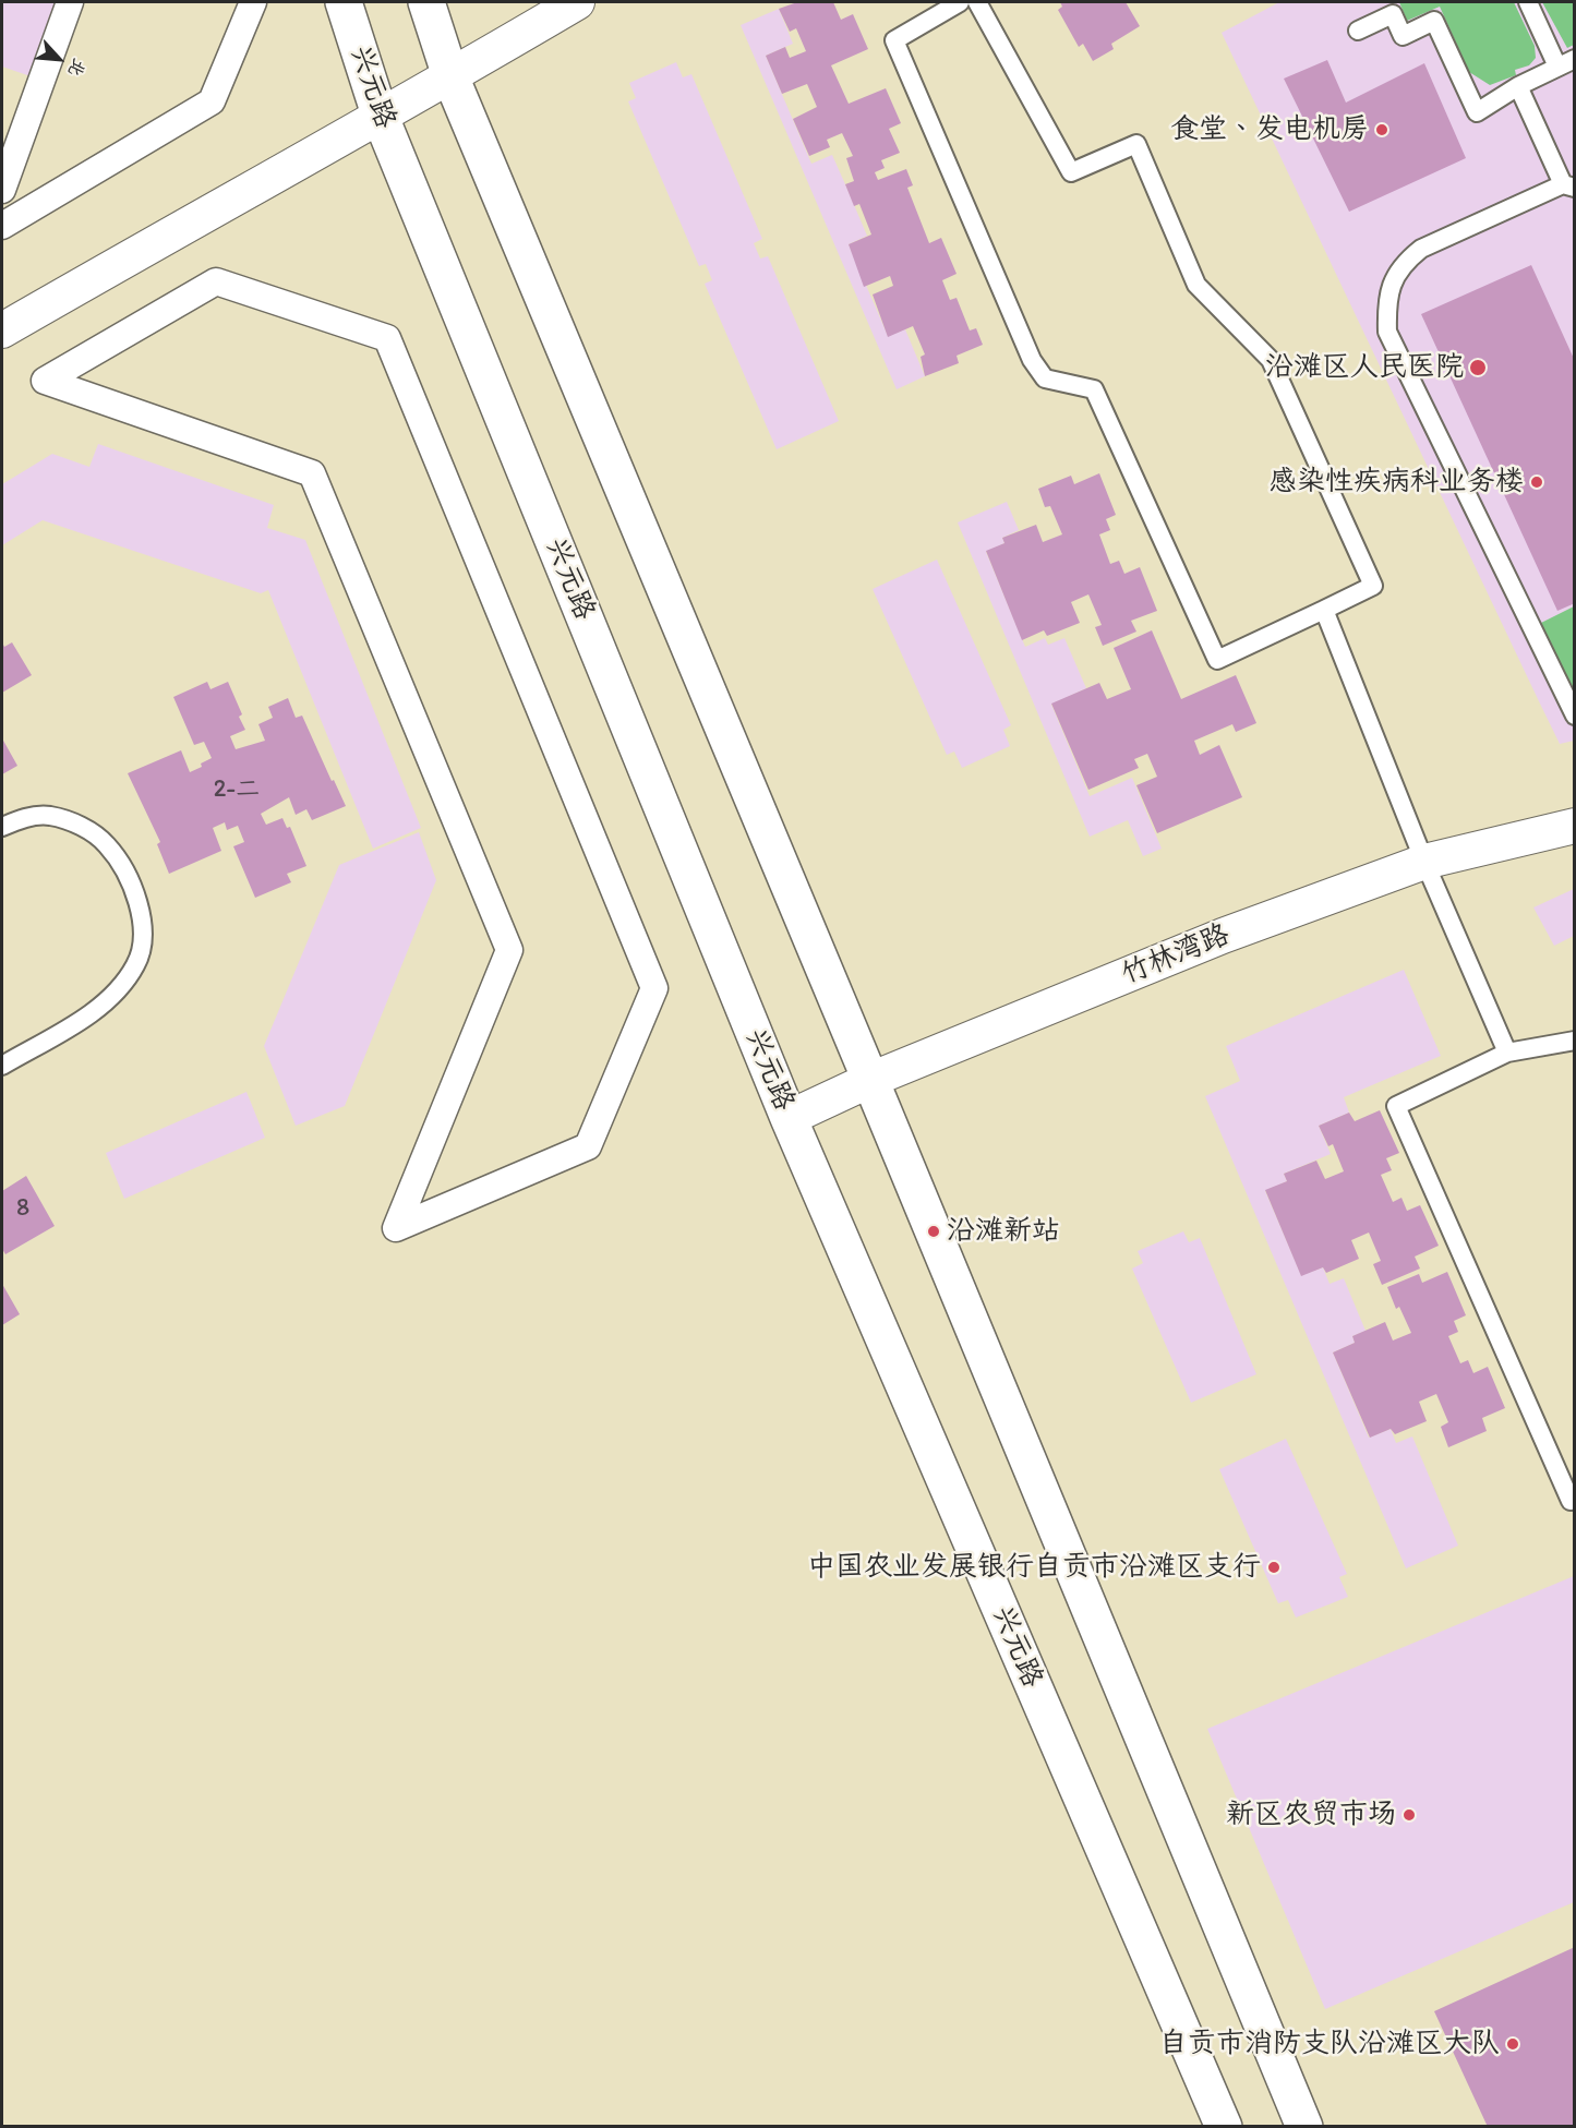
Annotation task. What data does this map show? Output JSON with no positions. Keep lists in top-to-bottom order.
{
  "streets": {
    "main road": ["兴元路"],
    "street": ["竹林湾路"]
  },
  "crossings": [
    ["兴元路", "竹林湾路"]
  ],
  "places": [
    "食堂、发电机房",
    "沿滩区人民医院",
    "感染性疾病科业务楼",
    "沿滩新站",
    "中国农业发展银行自贡市沿滩区支行",
    "新区农贸市场",
    "自贡市消防支队沿滩区大队"
  ],
  "house_numbers": ["2-二", "8"],
  "north": "bottom right"
}
